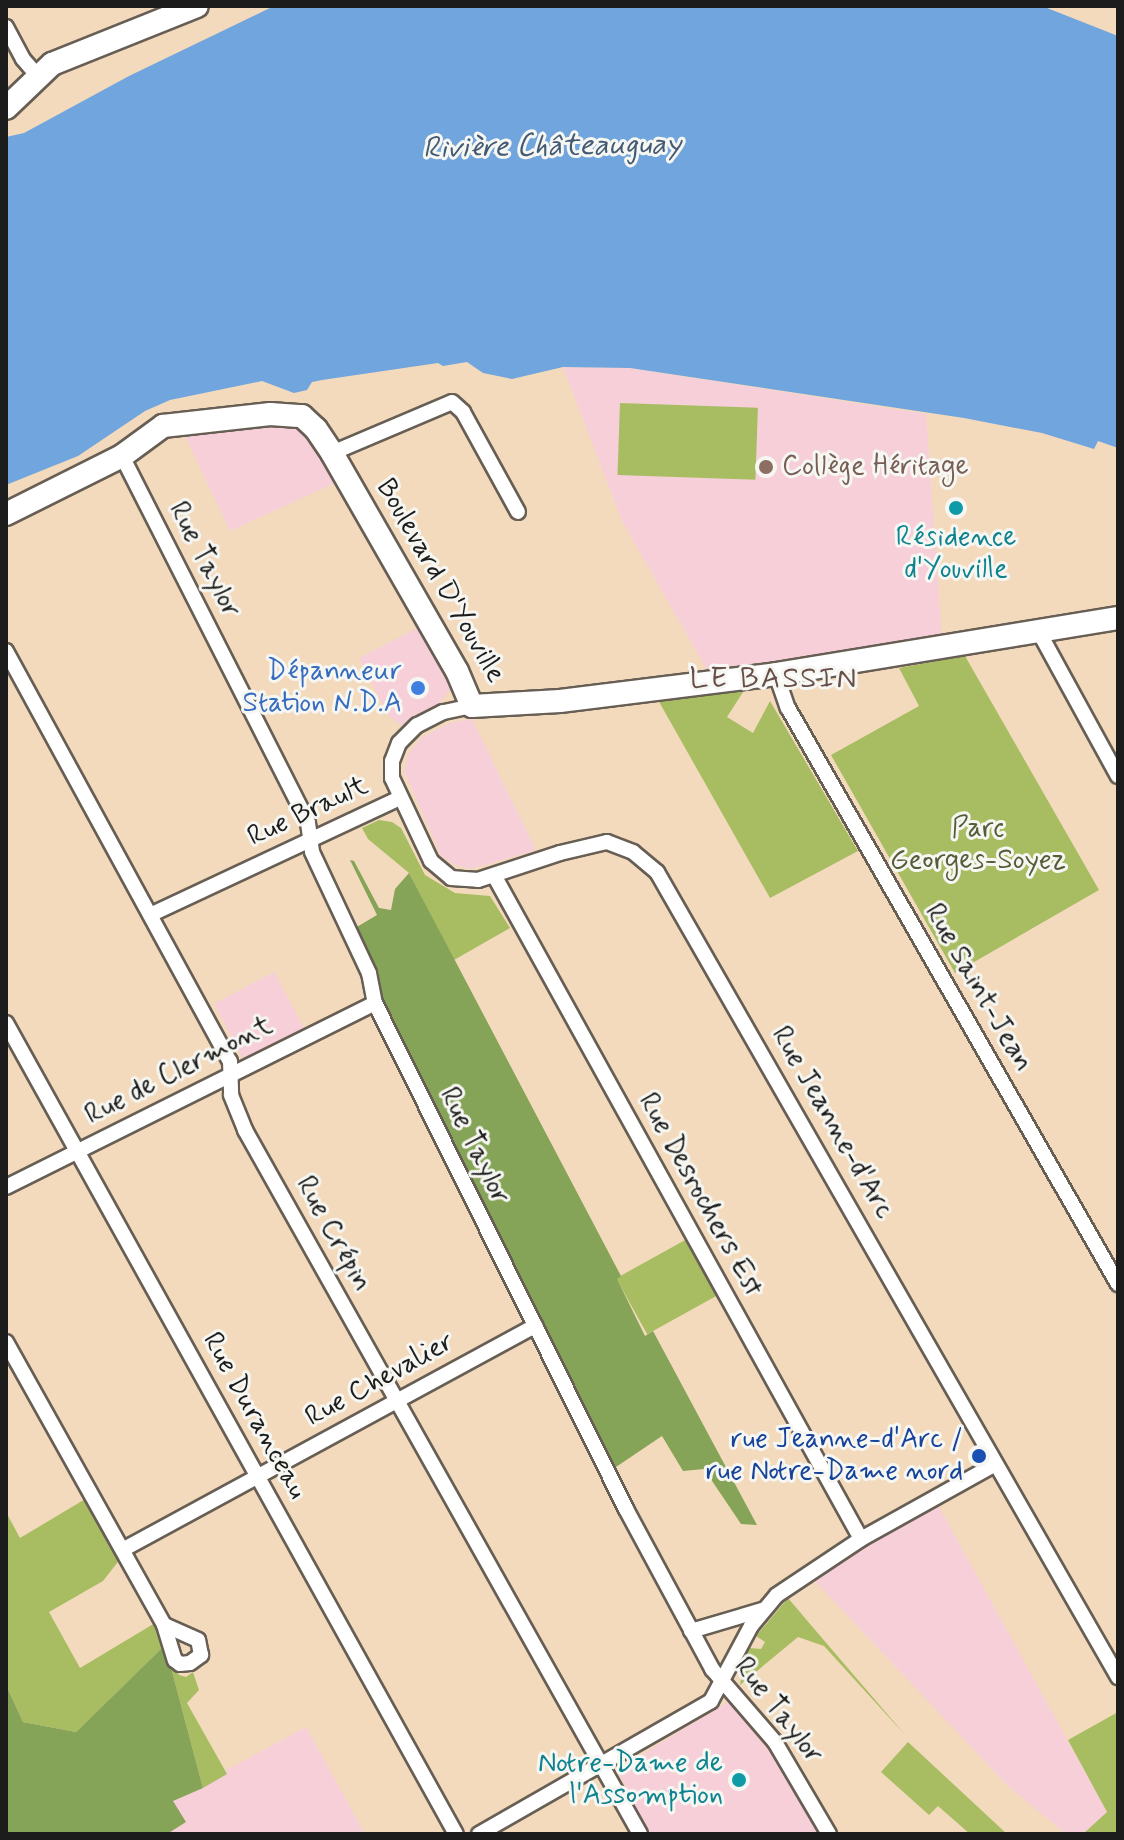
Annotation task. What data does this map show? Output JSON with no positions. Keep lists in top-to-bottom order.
{
  "streets": {
    "street": [
      "Rue Taylor",
      "Boulevard D'Youville",
      "Rue Brault",
      "Rue Saint-Jean",
      "Rue de Clermont",
      "Rue Jeanne-d'Arc",
      "Rue Desrochers Est",
      "Rue Crépin",
      "Rue Chevalier",
      "Rue Duranceau"
    ]
  },
  "crossings": [
    ["Rue Taylor", "Boulevard D'Youville"],
    ["Rue Taylor", "Rue Brault"],
    ["Rue Taylor", "Rue de Clermont"],
    ["Rue Taylor", "Rue Chevalier"],
    ["Boulevard D'Youville", "Rue Brault"],
    ["Boulevard D'Youville", "Rue Saint-Jean"],
    ["Rue Brault", "Rue Jeanne-d'Arc"],
    ["Rue Brault", "Rue Crépin"],
    ["Rue de Clermont", "Rue Crépin"],
    ["Rue de Clermont", "Rue Duranceau"],
    ["Rue Jeanne-d'Arc", "Rue Desrochers Est"],
    ["Rue Crépin", "Rue Chevalier"],
    ["Rue Chevalier", "Rue Duranceau"]
  ],
  "districts": ["LE BASSIN"],
  "water": ["Rivière Châteauguay"],
  "parks": ["Parc Georges-Soyez"],
  "places": [
    "Collège Héritage",
    "Résidence d'Youville",
    "Dépanneur Station N.D.A",
    "rue Jeanne-d'Arc / rue Notre-Dame nord",
    "Notre-Dame de l'Assomption"
  ]
}
